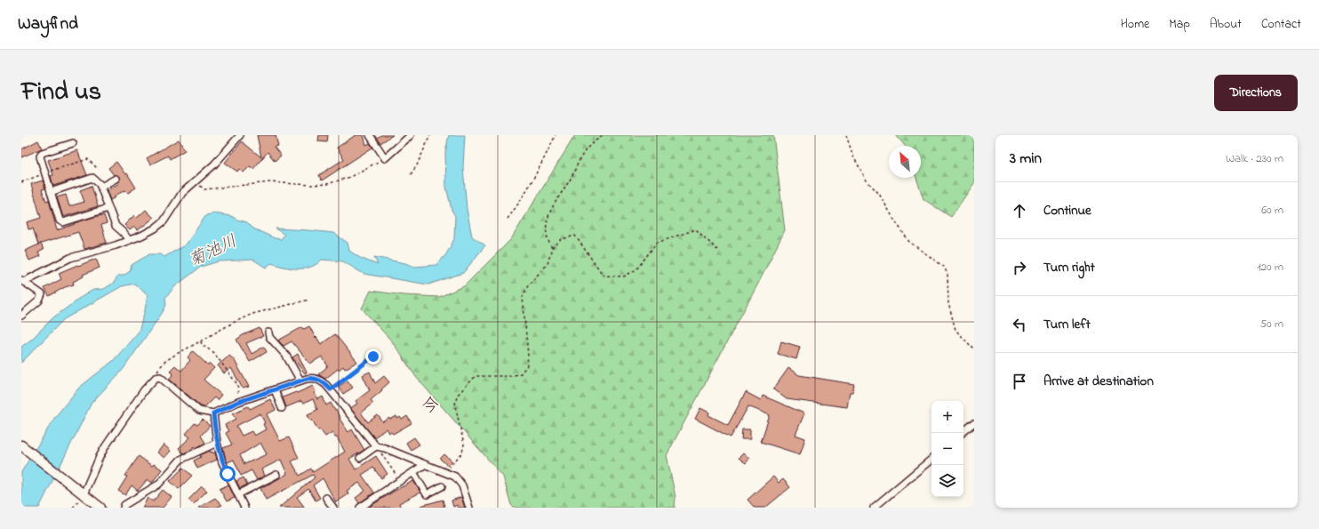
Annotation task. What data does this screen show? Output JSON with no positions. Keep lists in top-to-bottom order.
{
  "districts": ["今"],
  "water": ["菊池川"],
  "north": "top left",
  "page": {
    "header": "Wayfind",
    "nav": [
      "Home",
      "Map",
      "About",
      "Contact"
    ],
    "title": "Find us",
    "buttons": "Directions",
    "heading": ["3 min", "Walk · 230 m"],
    "list": [
      ["Continue", "60 m"],
      ["Turn right", "120 m"],
      ["Turn left", "50 m"],
      "Arrive at destination"
    ],
    "map_buttons": ["+", "−"]
  }
}
